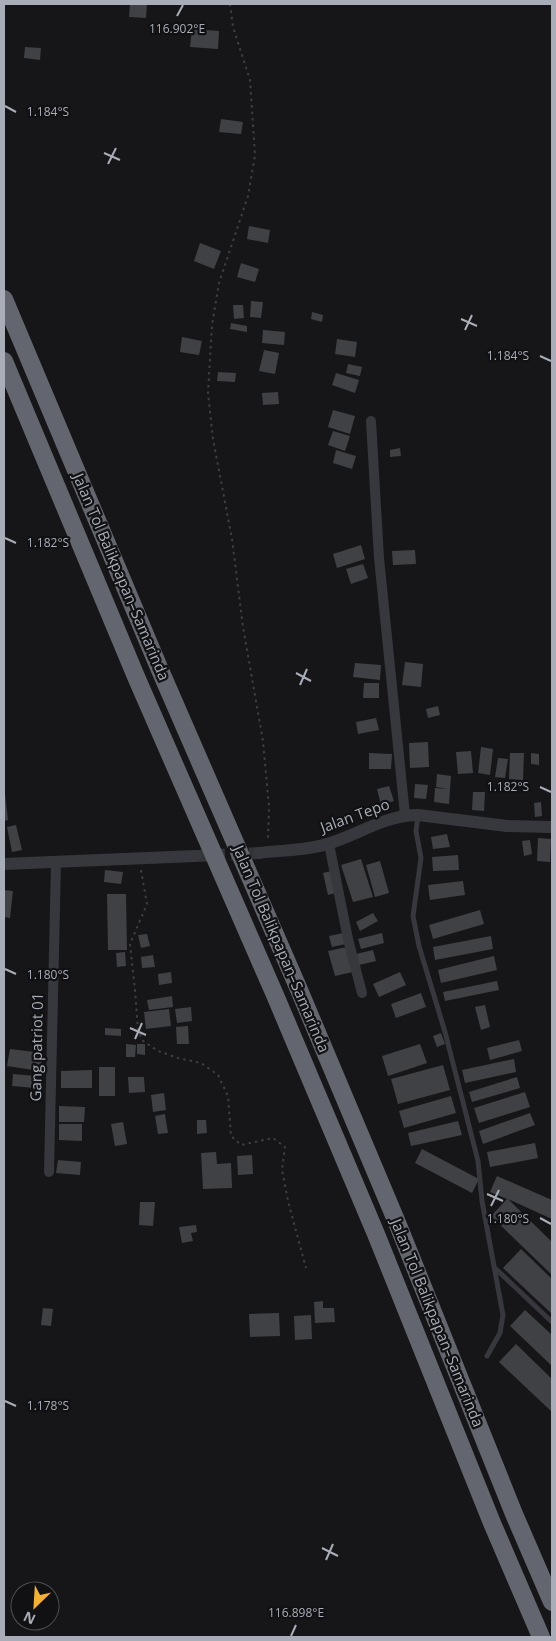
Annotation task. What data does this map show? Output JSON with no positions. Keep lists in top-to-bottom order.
{
  "streets": {
    "highway": ["Jalan Tol Balikpapan–Samarinda"],
    "street": ["Jalan Tepo", "Gang patriot 01"]
  },
  "north": "bottom left",
  "coordinates": [
    "116.902°E",
    "1.184°S",
    "1.182°S",
    "1.180°S",
    "1.178°S",
    "116.898°E"
  ]
}
